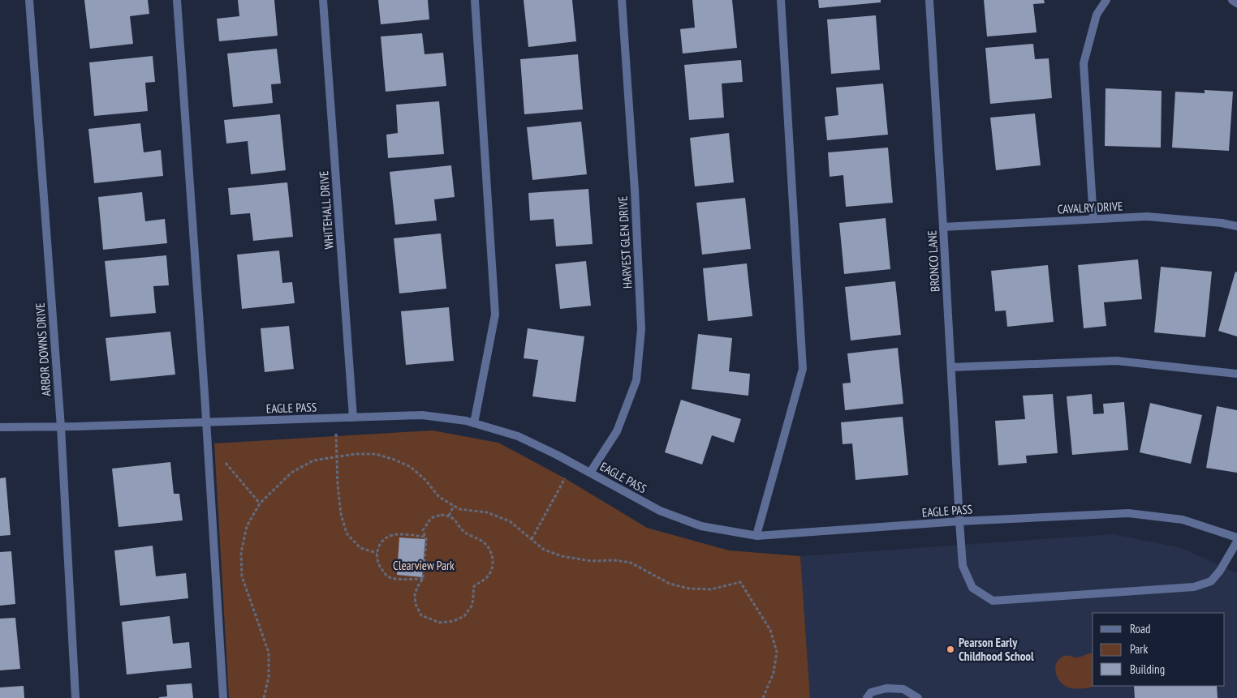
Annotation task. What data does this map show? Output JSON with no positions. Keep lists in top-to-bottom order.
{
  "streets": {
    "street": [
      "CAVALRY DRIVE",
      "WHITEHALL DRIVE",
      "HARVEST GLEN DRIVE",
      "BRONCO LANE",
      "ARBOR DOWNS DRIVE",
      "EAGLE PASS"
    ]
  },
  "crossings": [
    ["CAVALRY DRIVE", "BRONCO LANE"],
    ["WHITEHALL DRIVE", "EAGLE PASS"],
    ["HARVEST GLEN DRIVE", "EAGLE PASS"],
    ["BRONCO LANE", "EAGLE PASS"],
    ["ARBOR DOWNS DRIVE", "EAGLE PASS"]
  ],
  "parks": ["Clearview Park"],
  "places": ["Pearson Early Childhood School"],
  "legend": ["Road", "Park", "Building"]
}
